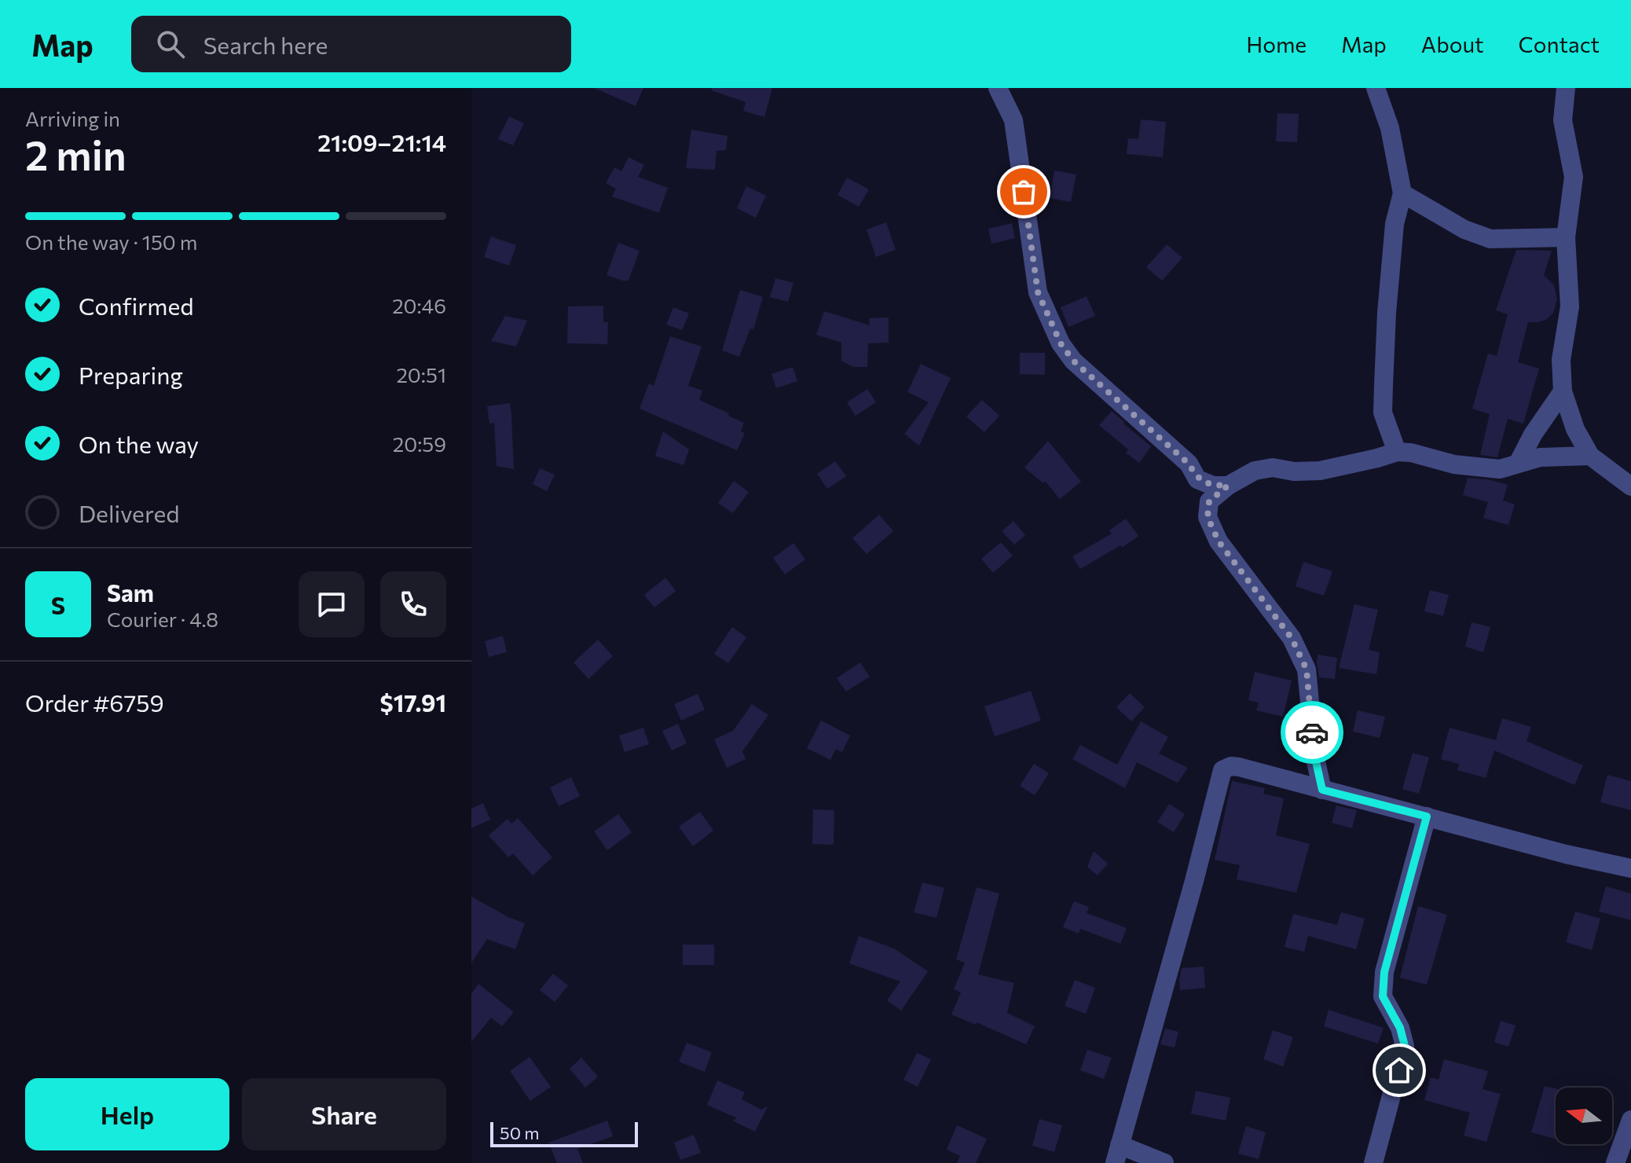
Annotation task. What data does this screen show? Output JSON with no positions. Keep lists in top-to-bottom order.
{
  "scale_bar": "50 m",
  "north": "left",
  "page": {
    "header": "Map",
    "search": "Search here",
    "nav": [
      "Home",
      "Map",
      "About",
      "Contact"
    ],
    "heading": ["2 min", "Arriving in", "21:09–21:14"],
    "panel": [
      "Sam",
      "Courier · 4.8",
      "Order #6759",
      "$17.91"
    ],
    "bar": "On the way · 150 m",
    "list": [
      ["Confirmed", "20:46"],
      ["Preparing", "20:51"],
      ["On the way", "20:59"],
      "Delivered"
    ],
    "round": "S",
    "buttons": ["Help", "Share"],
    "scale": "50 m"
  }
}
